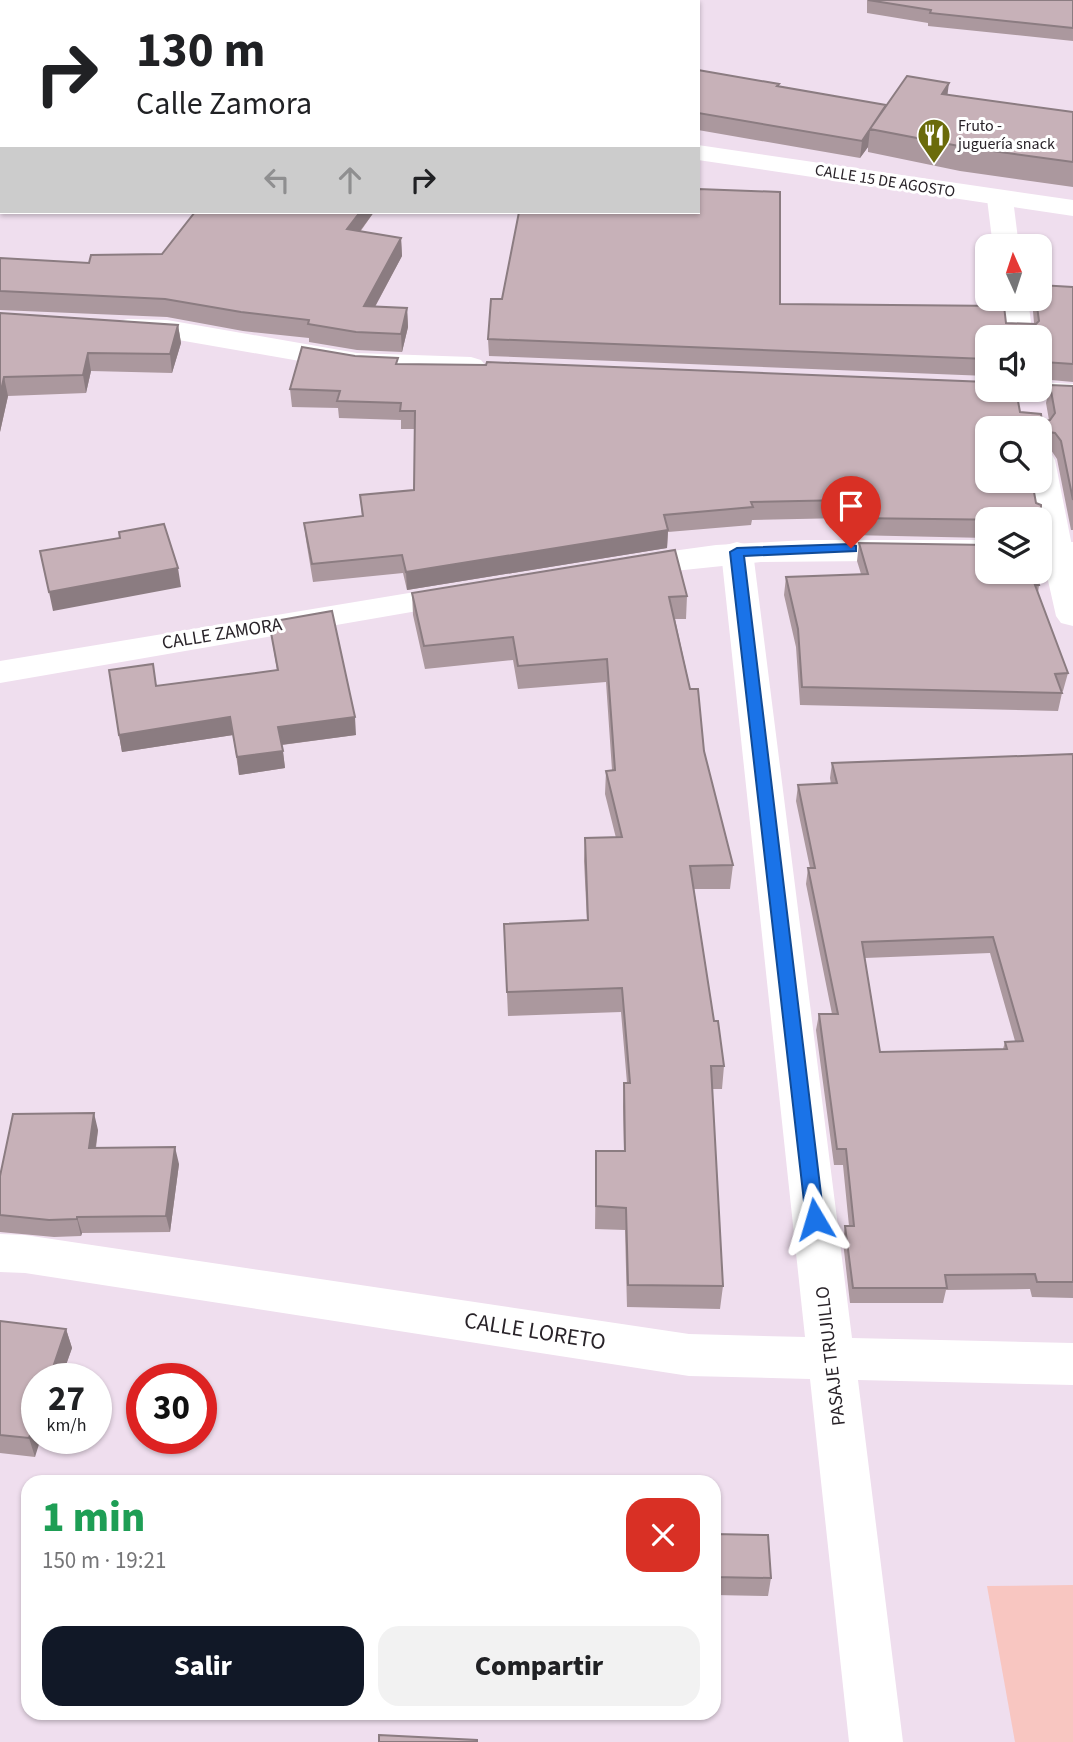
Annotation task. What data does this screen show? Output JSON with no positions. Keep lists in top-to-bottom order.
{
  "streets": {
    "street": [
      "CALLE 15 DE AGOSTO",
      "CALLE ZAMORA",
      "CALLE LORETO",
      "PASAJE TRUJILLO"
    ]
  },
  "crossings": [
    ["CALLE LORETO", "PASAJE TRUJILLO"]
  ],
  "places": {
    "restaurant": ["Fruto - juguería snack"]
  },
  "north": "top",
  "page": {
    "turn": ["130 m", "Calle Zamora"],
    "speed": "27 km/h",
    "limit": "30",
    "heading": ["1 min", "150 m · 19:21"],
    "buttons": ["Salir", "Compartir"]
  }
}
